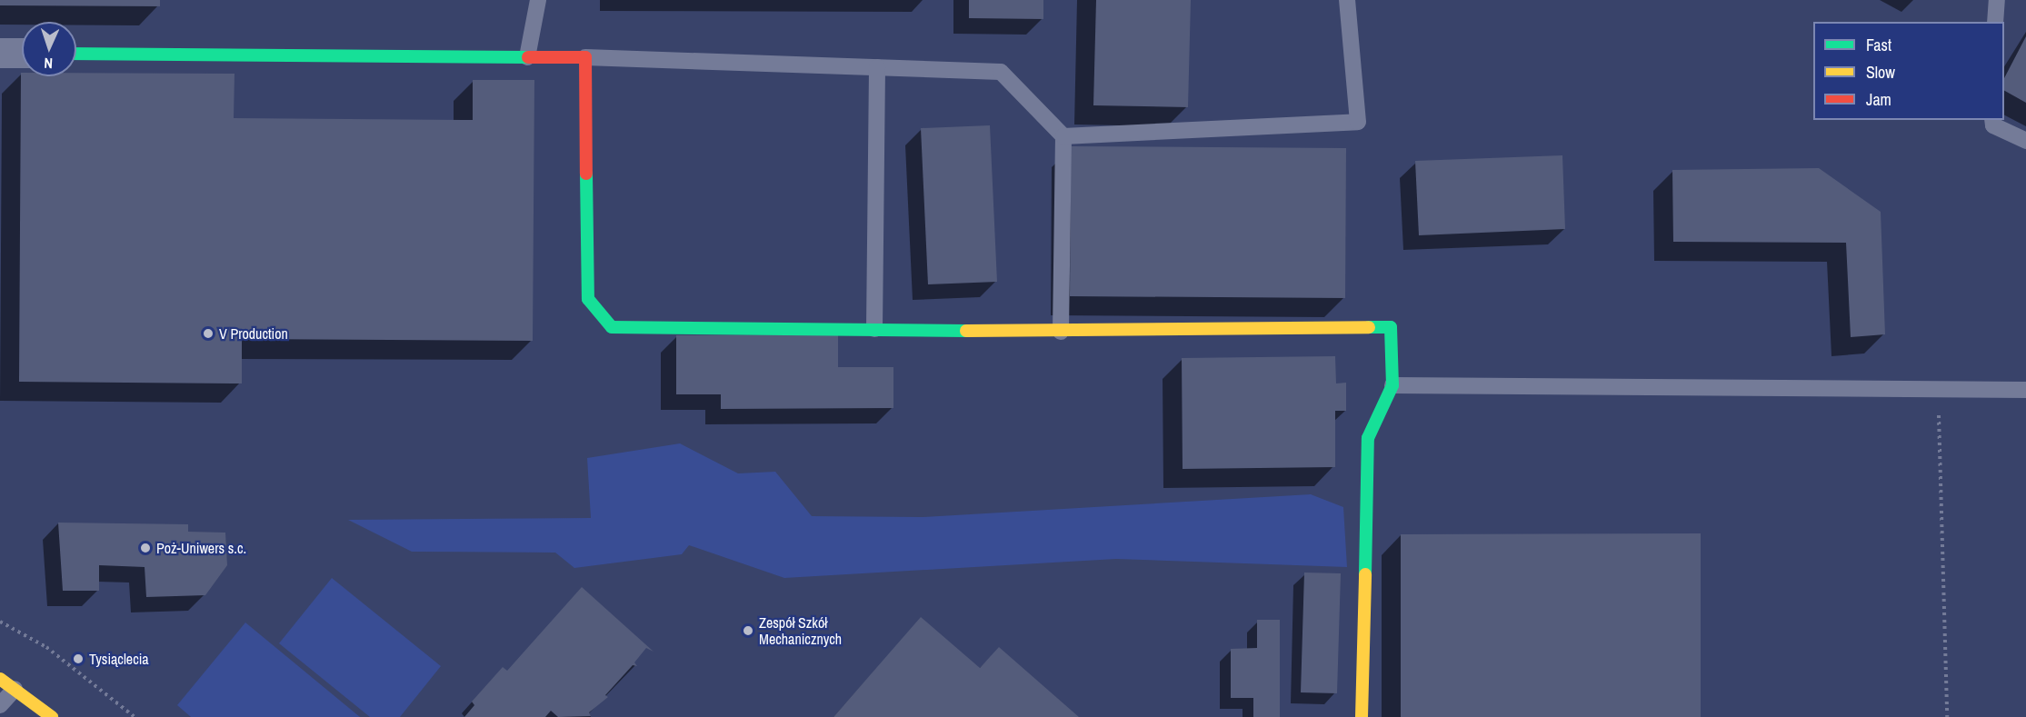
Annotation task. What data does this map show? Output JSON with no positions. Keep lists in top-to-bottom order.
{
  "places": [
    "V Production",
    "Poż-Uniwers s.c.",
    "Zespół Szkół Mechanicznych",
    "Tysiąclecia"
  ],
  "legend": ["Fast", "Slow", "Jam"],
  "north": "bottom"
}
